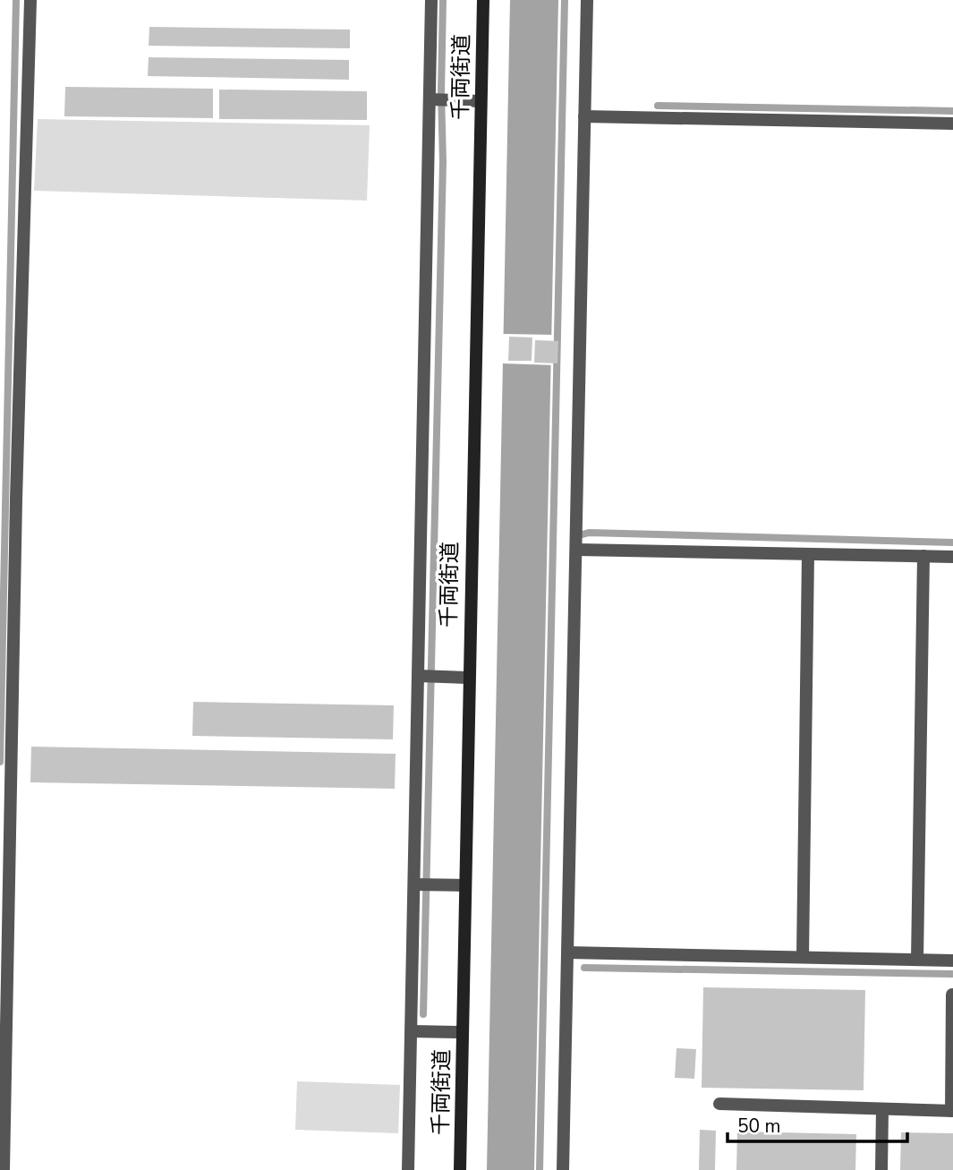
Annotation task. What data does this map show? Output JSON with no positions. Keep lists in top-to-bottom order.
{
  "streets": {
    "street": ["千両街道"]
  },
  "scale_bar": "50 m"
}
